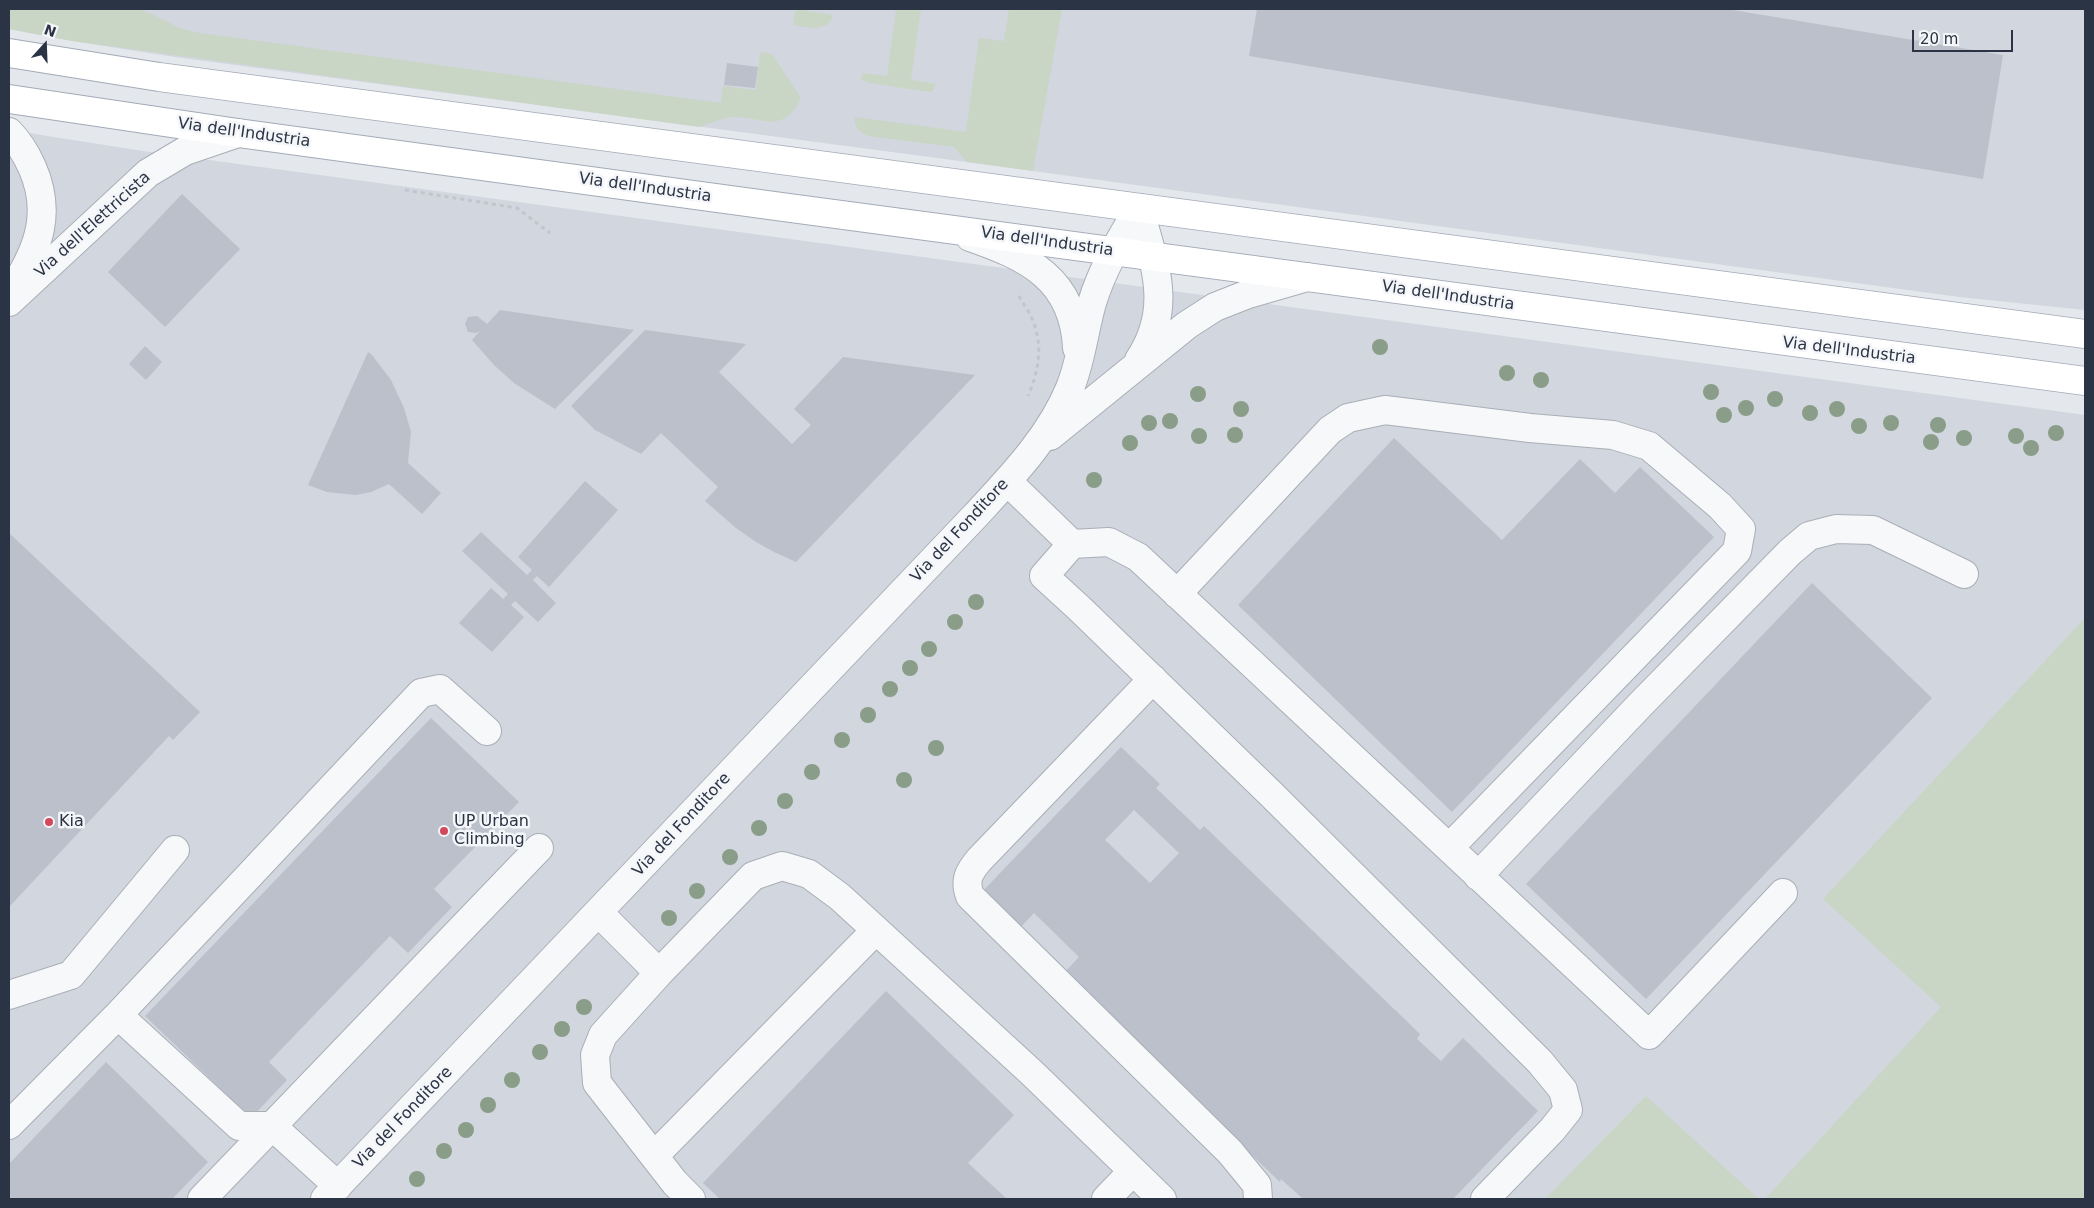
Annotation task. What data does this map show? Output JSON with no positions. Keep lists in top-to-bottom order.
{
  "streets": {
    "main road": ["Via dell'Industria"],
    "street": ["Via dell'Elettricista", "Via del Fonditore"]
  },
  "crossings": [
    ["Via dell'Industria", "Via dell'Elettricista"],
    ["Via dell'Industria", "Via del Fonditore"]
  ],
  "places": ["Kia", "UP Urban Climbing"],
  "scale_bar": "20 m",
  "north": "top"
}
